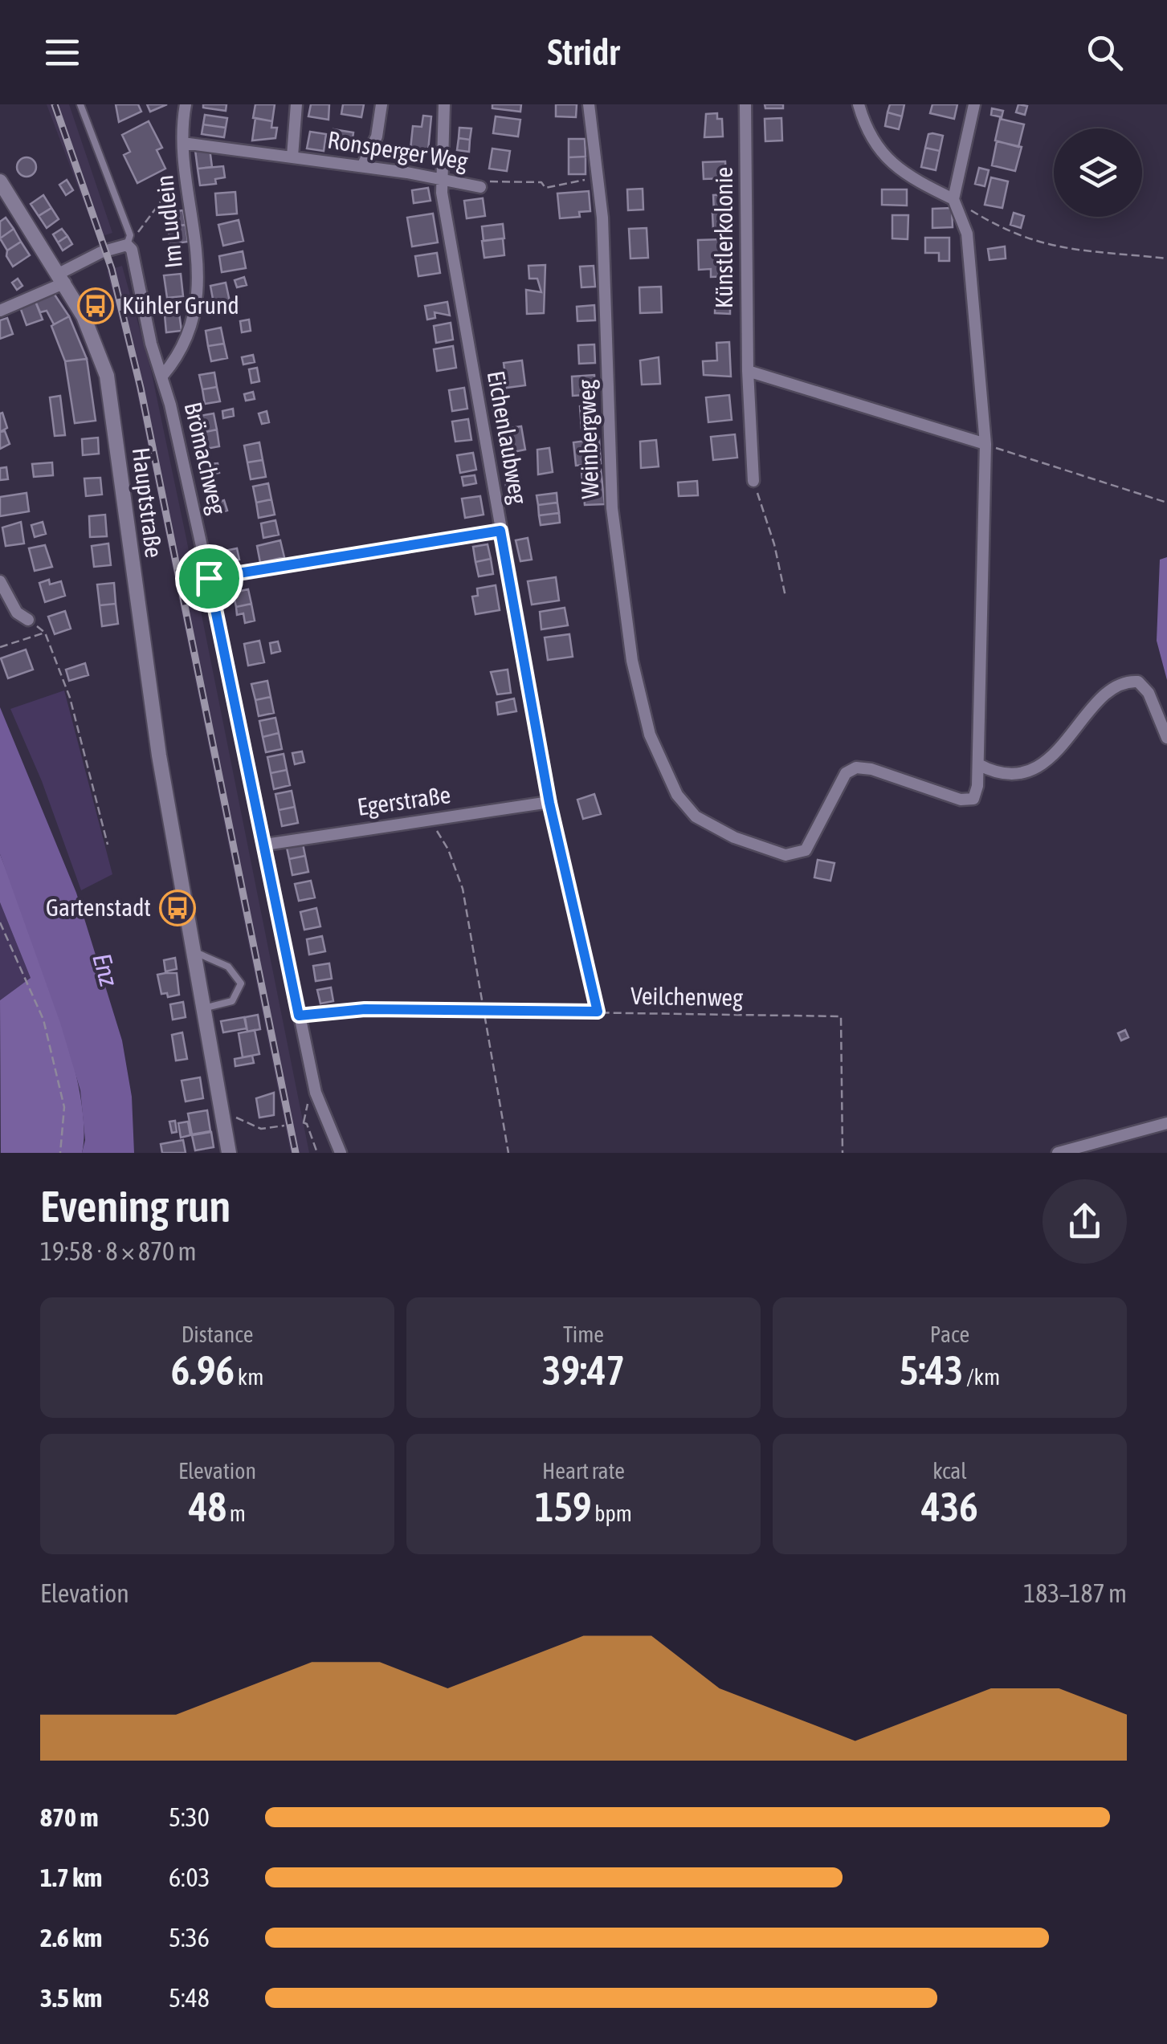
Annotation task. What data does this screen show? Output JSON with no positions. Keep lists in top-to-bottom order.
{
  "streets": {
    "street": [
      "Ronsperger Weg",
      "Im Ludlein",
      "Künstlerkolonie",
      "Eichenlaubweg",
      "Weinbergweg",
      "Brömachweg",
      "Hauptstraße",
      "Egerstraße"
    ],
    "path": ["Veilchenweg"]
  },
  "crossings": [
    ["Ronsperger Weg", "Im Ludlein"],
    ["Ronsperger Weg", "Eichenlaubweg"],
    ["Ronsperger Weg", "Weinbergweg"],
    ["Im Ludlein", "Brömachweg"],
    ["Eichenlaubweg", "Egerstraße"],
    ["Brömachweg", "Egerstraße"],
    ["Brömachweg", "Veilchenweg"]
  ],
  "water": ["Enz"],
  "places": {
    "bus stop": ["Kühler Grund", "Gartenstadt"]
  },
  "page": {
    "header": "Stridr",
    "heading": ["Evening run", "19:58 · 8 × 870 m"],
    "stats": [
      ["Distance", "6.96 km"],
      ["Time", "39:47"],
      ["Pace", "5:43 /km"],
      ["Elevation", "48 m"],
      ["Heart rate", "159 bpm"],
      ["kcal", "436"]
    ],
    "chart": ["Elevation", "183–187 m"],
    "list": [
      {
        "name": "870 m",
        "note": "5:30"
      },
      {
        "name": "1.7 km",
        "note": "6:03"
      },
      {
        "name": "2.6 km",
        "note": "5:36"
      },
      {
        "name": "3.5 km",
        "note": "5:48"
      }
    ]
  }
}
